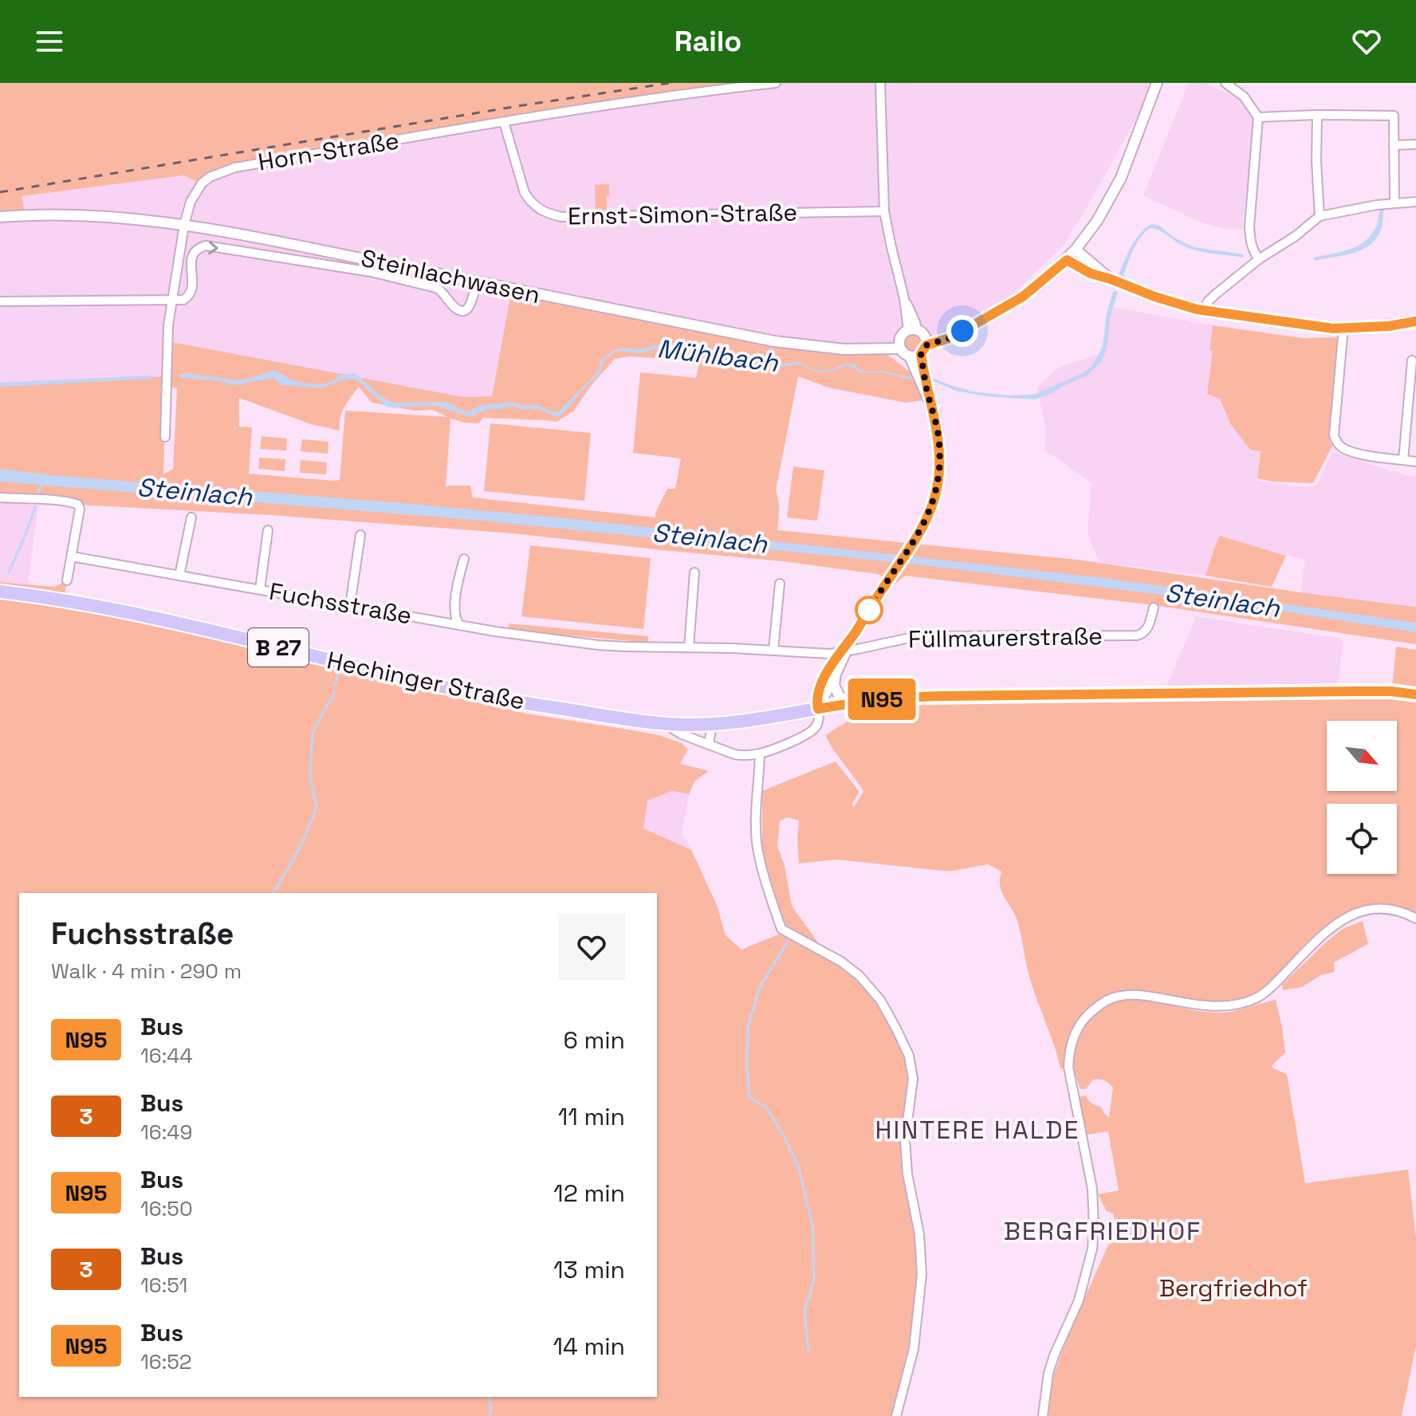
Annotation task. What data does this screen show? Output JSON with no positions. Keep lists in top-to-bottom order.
{
  "streets": {
    "main road": ["B 27", "Hechinger Straße"],
    "street": [
      "Horn-Straße",
      "Ernst-Simon-Straße",
      "Steinlachwasen",
      "Fuchsstraße",
      "Füllmaurerstraße"
    ]
  },
  "crossings": [
    ["Horn-Straße", "Ernst-Simon-Straße"],
    ["Horn-Straße", "Steinlachwasen"],
    ["Fuchsstraße", "Füllmaurerstraße"]
  ],
  "districts": ["HINTERE HALDE", "BERGFRIEDHOF"],
  "water": ["Mühlbach", "Steinlach"],
  "parks": ["Bergfriedhof"],
  "lines": ["bus line N95"],
  "north": "bottom right",
  "page": {
    "header": "Railo",
    "on_map": "N95",
    "heading": ["Fuchsstraße", "Walk · 4 min · 290 m"],
    "list": [
      {
        "mark": "N95",
        "name": "Bus",
        "note": "16:44",
        "value": "6 min"
      },
      {
        "mark": "3",
        "name": "Bus",
        "note": "16:49",
        "value": "11 min"
      },
      {
        "mark": "N95",
        "name": "Bus",
        "note": "16:50",
        "value": "12 min"
      },
      {
        "mark": "3",
        "name": "Bus",
        "note": "16:51",
        "value": "13 min"
      },
      {
        "mark": "N95",
        "name": "Bus",
        "note": "16:52",
        "value": "14 min"
      }
    ]
  }
}
